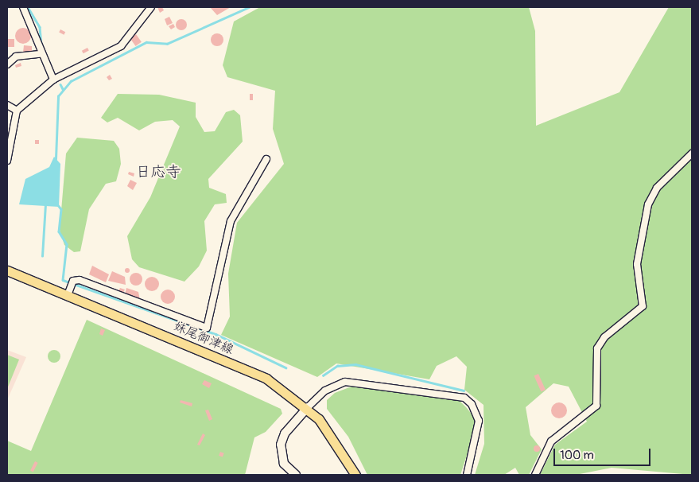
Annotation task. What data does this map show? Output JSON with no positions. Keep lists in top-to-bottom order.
{
  "streets": {
    "main road": ["妹尾御津線"]
  },
  "districts": ["日応寺"],
  "scale_bar": "100 m"
}
